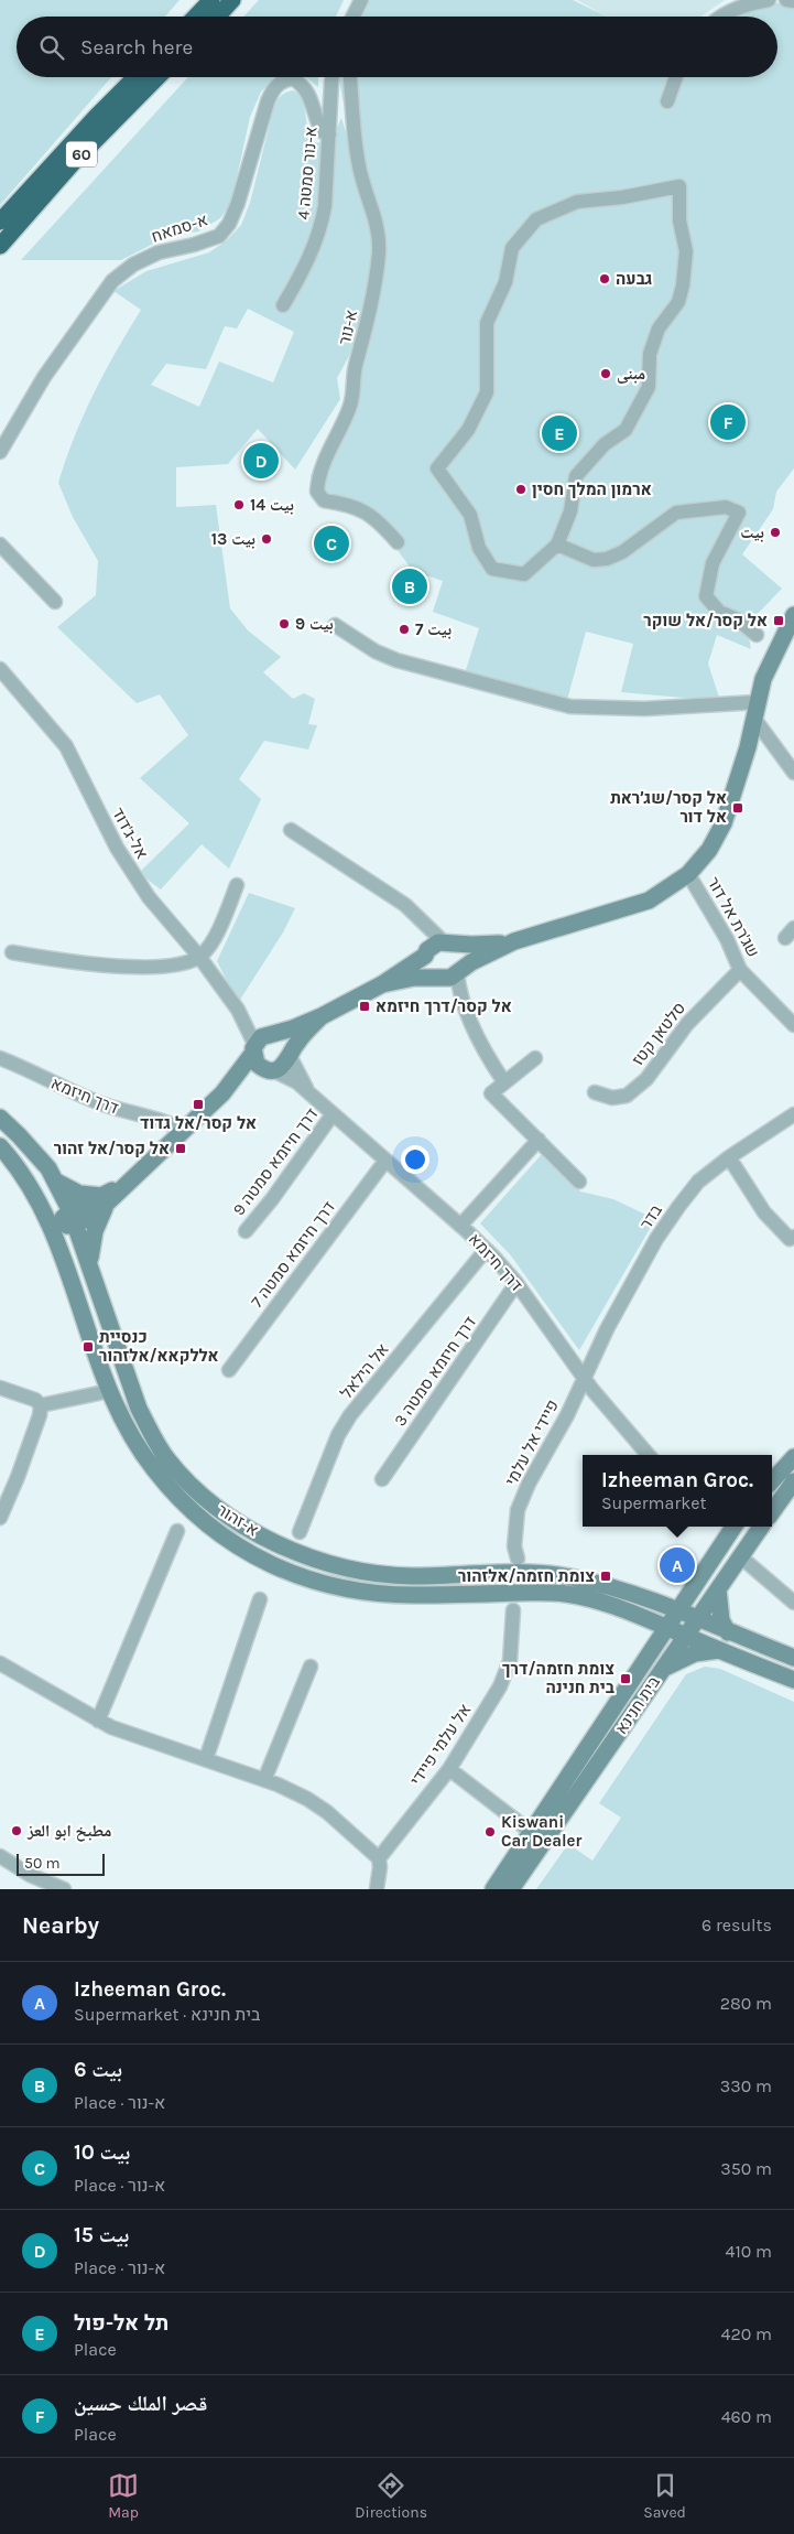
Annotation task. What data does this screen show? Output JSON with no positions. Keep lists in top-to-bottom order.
{
  "streets": {
    "highway": ["60"],
    "main road": ["א-זהור", "בית חנינא"],
    "street": [
      "א-נור סמטה 4",
      "א-סמאח",
      "א-נור",
      "אל-ג'דוד",
      "שג'רת אל דור",
      "סלטאן קטז",
      "דרך חיזמא",
      "דרך חיזמא סמטה 9",
      "בדר",
      "דרך חיזמא סמטה 7",
      "אל הילאל",
      "דרך חיזמא סמטה 3",
      "פיידי אל עלמי",
      "אל עלמי פיידי"
    ]
  },
  "crossings": [
    ["א-נור סמטה 4", "א-סמאח"],
    ["אל-ג'דוד", "דרך חיזמא"],
    ["שג'רת אל דור", "סלטאן קטז"],
    ["דרך חיזמא", "דרך חיזמא סמטה 9"],
    ["דרך חיזמא", "בדר"],
    ["דרך חיזמא", "דרך חיזמא סמטה 7"],
    ["דרך חיזמא", "אל הילאל"],
    ["דרך חיזמא", "דרך חיזמא סמטה 3"],
    ["דרך חיזמא", "פיידי אל עלמי"],
    ["בדר", "פיידי אל עלמי"],
    ["א-זהור", "בית חנינא"]
  ],
  "places": {
    "other": [
      "גבעה",
      "مبنى",
      "ארמון המלך חסין",
      "بيت 14",
      "بيت",
      "بيت 13",
      "بيت 9",
      "بيت 7",
      "مطبخ ابو العز",
      "Kiswani Car Dealer"
    ],
    "transit": [
      "אל קסר/אל שוקר",
      "אל קסר/שג׳ראת אל דור",
      "אל קסר/דרך חיזמא",
      "אל קסר/אל גדוד",
      "אל קסר/אל זהור",
      "כנסיית אללקאא/אלזהור",
      "צומת חזמה/אלזהור",
      "צומת חזמה/דרך בית חנינה"
    ]
  },
  "scale_bar": "50 m",
  "page": {
    "search": "Search here",
    "pins": [
      "F",
      "E",
      "D",
      "C",
      "B",
      "A"
    ],
    "popup": ["Izheeman Groc.", "Supermarket"],
    "scale": "50 m",
    "heading": ["Nearby", "6 results"],
    "list": [
      {
        "mark": "A",
        "name": "Izheeman Groc.",
        "note": "Supermarket · בית חנינא",
        "value": "280 m"
      },
      {
        "mark": "B",
        "name": "بيت 6",
        "note": "Place · א-נור",
        "value": "330 m"
      },
      {
        "mark": "C",
        "name": "بيت 10",
        "note": "Place · א-נור",
        "value": "350 m"
      },
      {
        "mark": "D",
        "name": "بيت 15",
        "note": "Place · א-נור",
        "value": "410 m"
      },
      {
        "mark": "E",
        "name": "תל אל-פול",
        "note": "Place",
        "value": "420 m"
      },
      {
        "mark": "F",
        "name": "قصر الملك حسين",
        "note": "Place",
        "value": "460 m"
      }
    ],
    "nav": ["Map", "Directions", "Saved"]
  }
}
